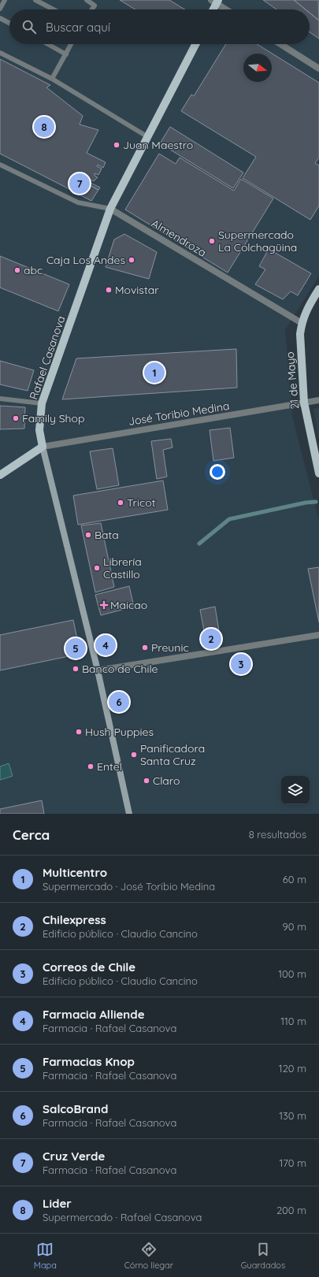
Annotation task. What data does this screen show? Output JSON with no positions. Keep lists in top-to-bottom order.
{
  "streets": {
    "main road": ["Rafael Casanova", "21 de Mayo"],
    "street": ["Almendroza", "José Toribio Medina"]
  },
  "crossings": [
    ["Almendroza", "Rafael Casanova"],
    ["Almendroza", "21 de Mayo"],
    ["Rafael Casanova", "José Toribio Medina"],
    ["21 de Mayo", "José Toribio Medina"]
  ],
  "places": {
    "other": [
      "Juan Maestro",
      "Supermercado La Colchagüina",
      "Caja Los Andes",
      "abc",
      "Movistar",
      "Family Shop",
      "Tricot",
      "Bata",
      "Librería Castillo",
      "Preunic",
      "Banco de Chile",
      "Hush Puppies",
      "Panificadora Santa Cruz",
      "Entel",
      "Claro"
    ],
    "health": ["Maicao"]
  },
  "north": "right",
  "page": {
    "search": "Buscar aquí",
    "pins": [
      "8",
      "7",
      "1",
      "2",
      "4",
      "5",
      "3",
      "6"
    ],
    "heading": ["Cerca", "8 resultados"],
    "list": [
      {
        "mark": "1",
        "name": "Multicentro",
        "note": "Supermercado · José Toribio Medina",
        "value": "60 m"
      },
      {
        "mark": "2",
        "name": "Chilexpress",
        "note": "Edificio público · Claudio Cancino",
        "value": "90 m"
      },
      {
        "mark": "3",
        "name": "Correos de Chile",
        "note": "Edificio público · Claudio Cancino",
        "value": "100 m"
      },
      {
        "mark": "4",
        "name": "Farmacia Alliende",
        "note": "Farmacia · Rafael Casanova",
        "value": "110 m"
      },
      {
        "mark": "5",
        "name": "Farmacias Knop",
        "note": "Farmacia · Rafael Casanova",
        "value": "120 m"
      },
      {
        "mark": "6",
        "name": "SalcoBrand",
        "note": "Farmacia · Rafael Casanova",
        "value": "130 m"
      },
      {
        "mark": "7",
        "name": "Cruz Verde",
        "note": "Farmacia · Rafael Casanova",
        "value": "170 m"
      },
      {
        "mark": "8",
        "name": "Lider",
        "note": "Supermercado · Rafael Casanova",
        "value": "200 m"
      }
    ],
    "nav": ["Mapa", "Cómo llegar", "Guardados"]
  }
}
